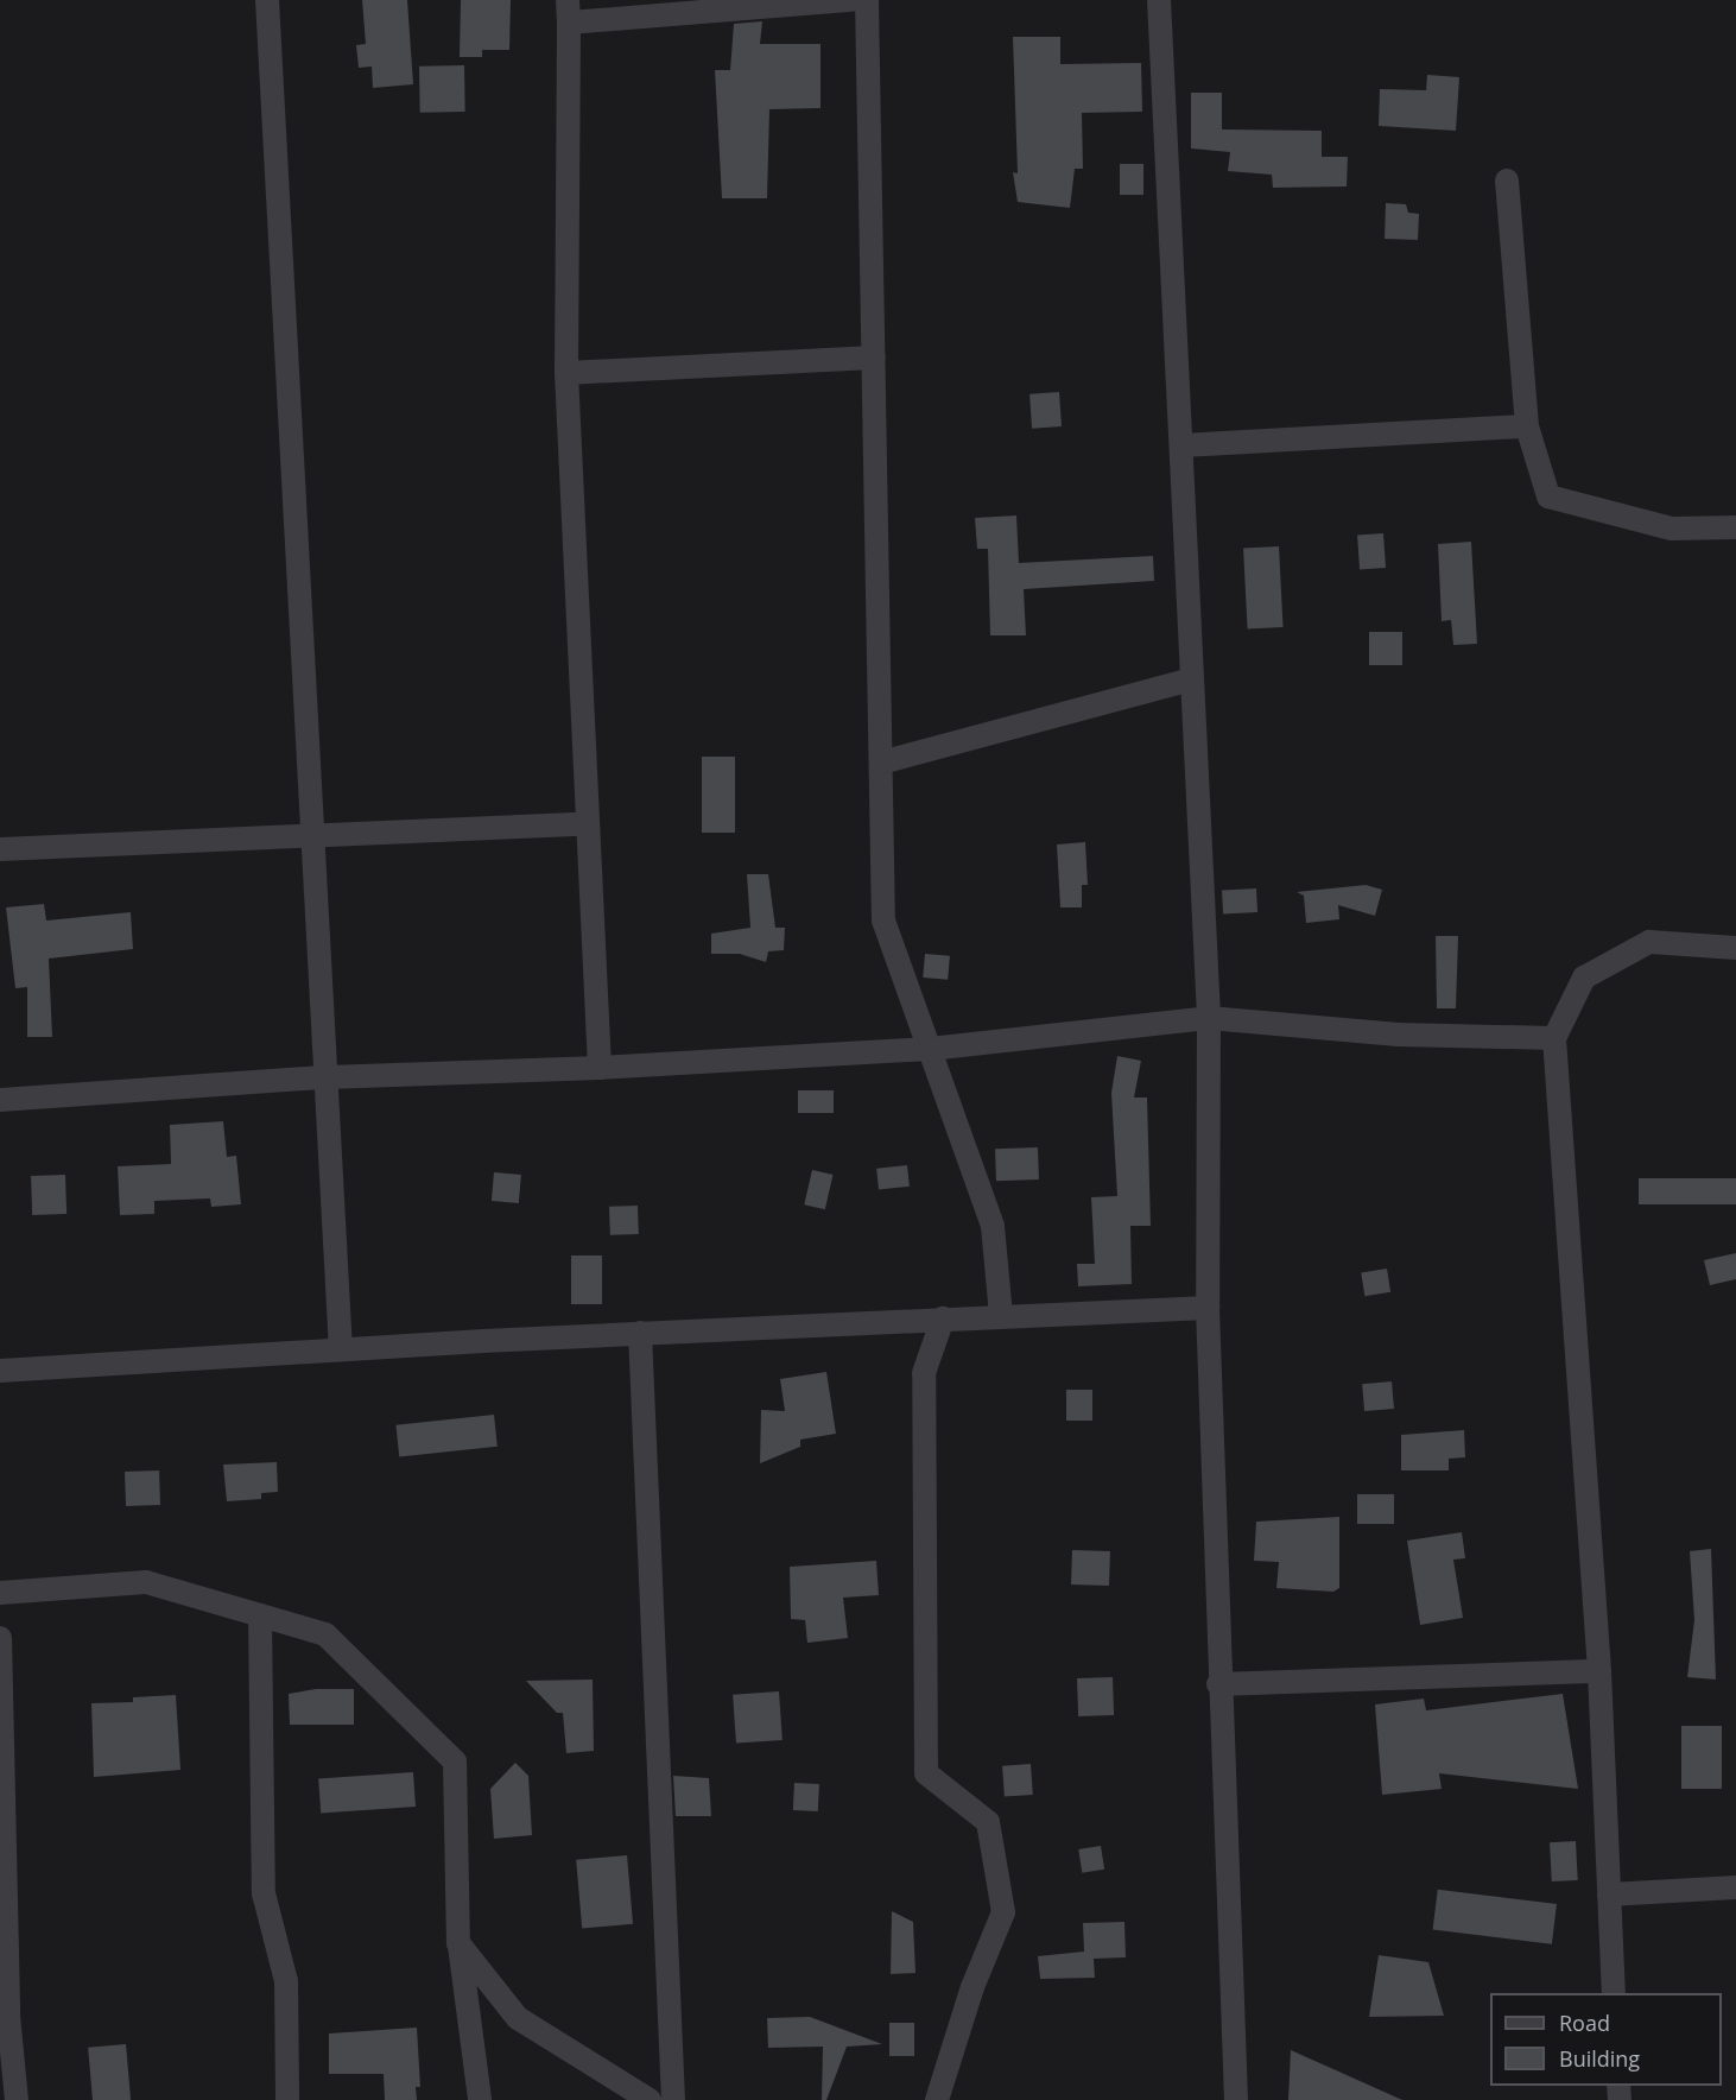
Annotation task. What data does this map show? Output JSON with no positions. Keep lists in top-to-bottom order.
{
  "legend": ["Road", "Building"]
}
